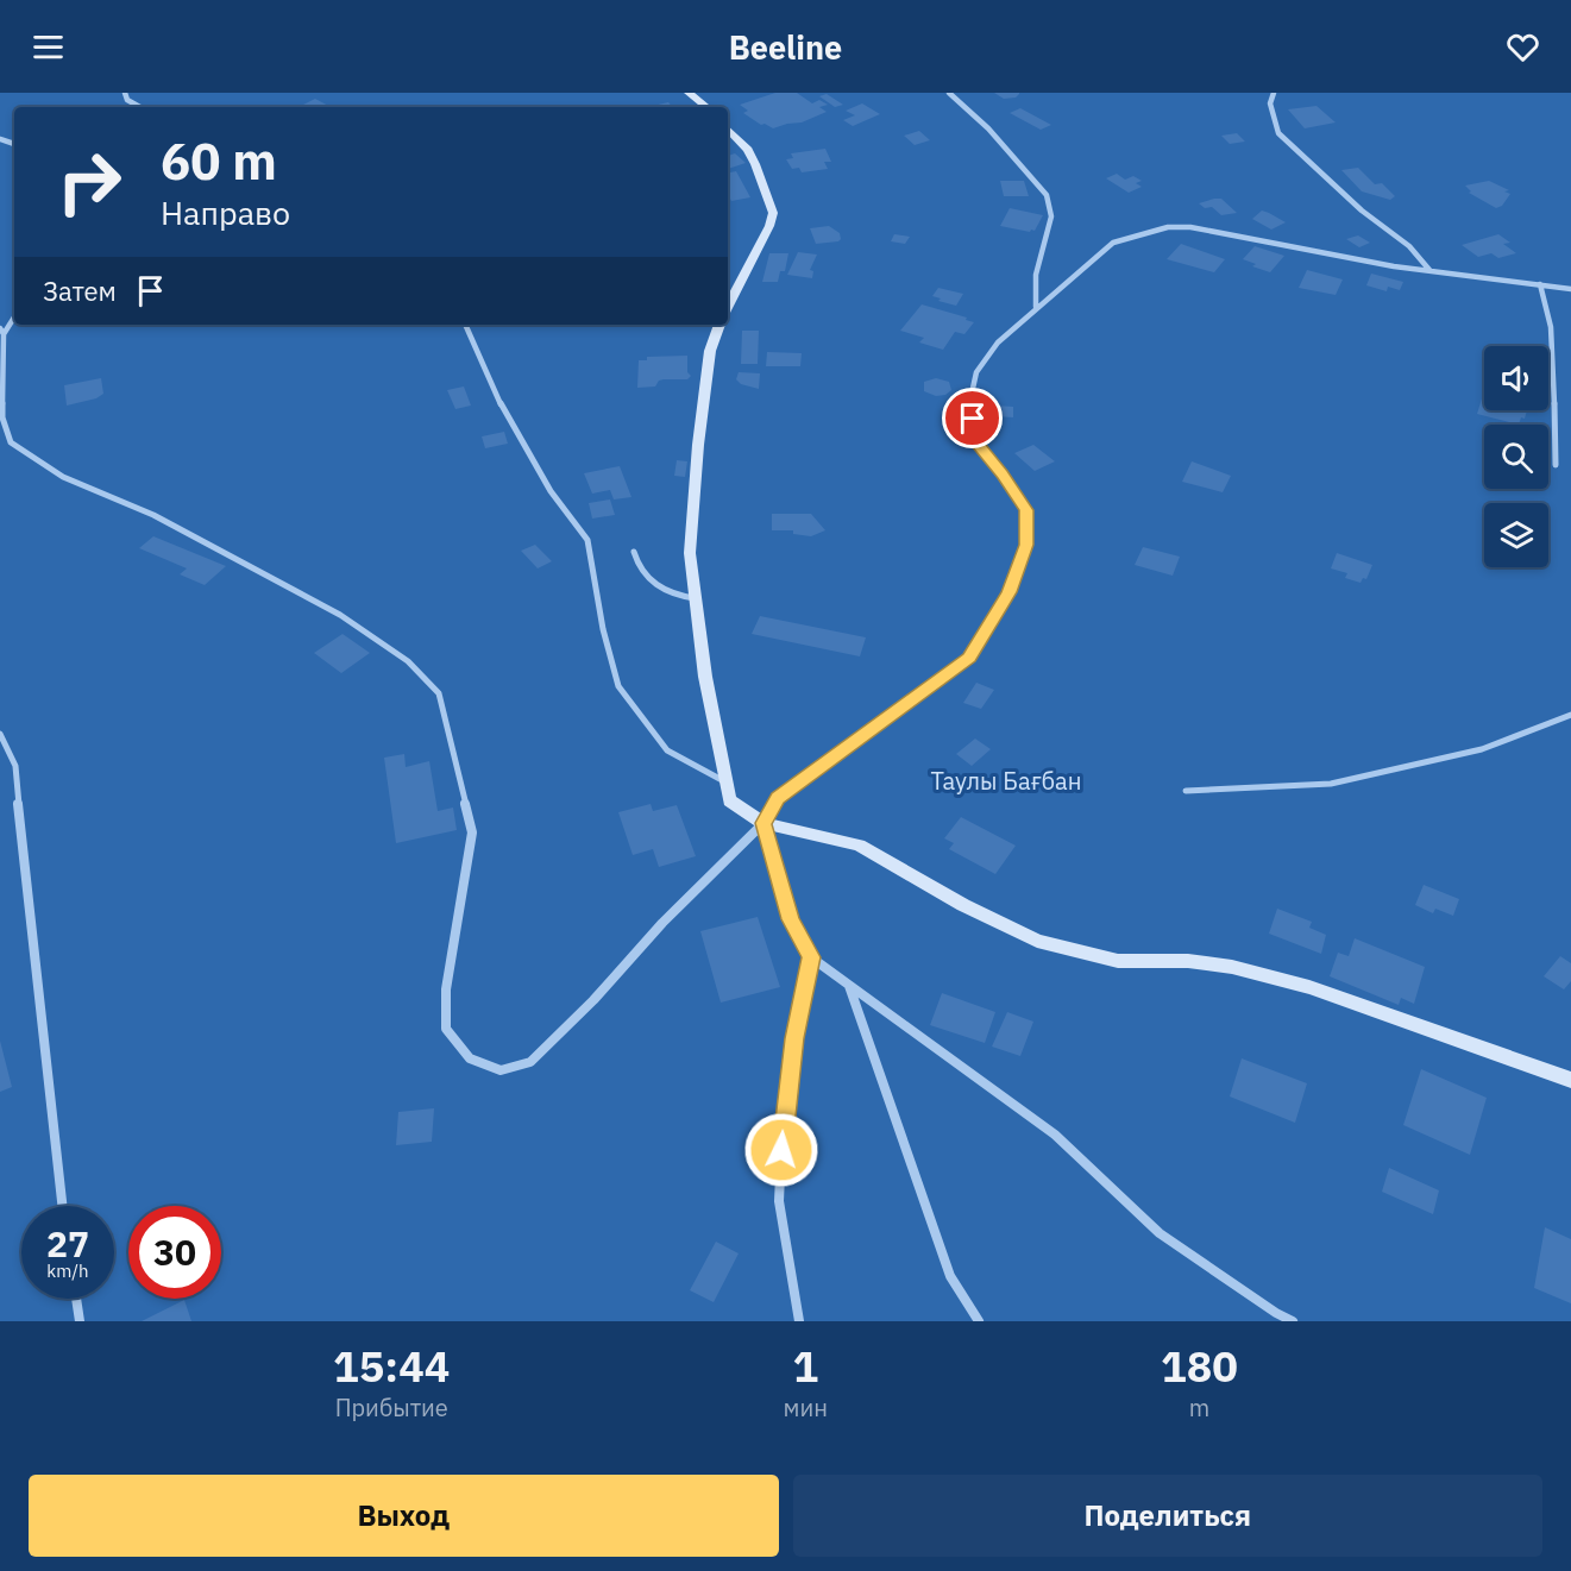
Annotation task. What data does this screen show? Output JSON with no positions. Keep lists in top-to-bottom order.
{
  "parks": ["Таулы Бағбан"],
  "page": {
    "header": "Beeline",
    "turn": ["60 m", "Направо"],
    "then": "Затем",
    "speed": "27 km/h",
    "limit": "30",
    "eta": [
      "15:44",
      "Прибытие",
      "1",
      "мин",
      "180",
      "m"
    ],
    "buttons": ["Выход", "Поделиться"]
  }
}
